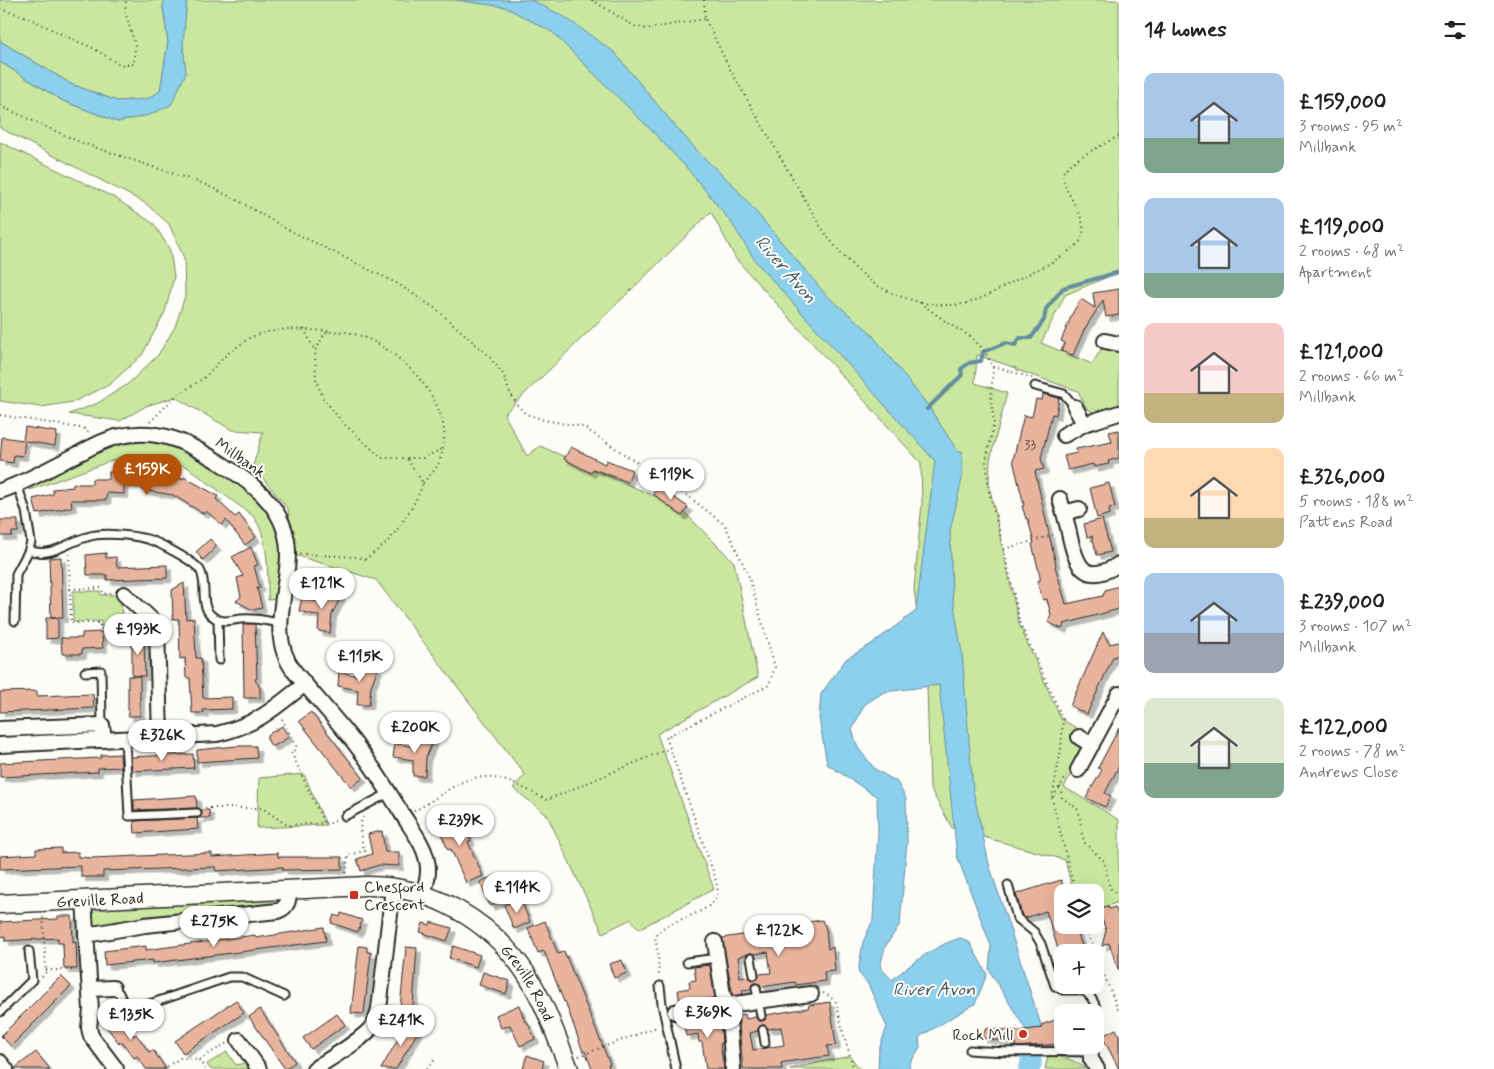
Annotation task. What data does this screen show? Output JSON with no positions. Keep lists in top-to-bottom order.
{
  "streets": {
    "street": ["Millbank", "Greville Road"]
  },
  "crossings": [
    ["Millbank", "Greville Road"]
  ],
  "water": ["River Avon"],
  "places": {
    "transit": ["Chesford Crescent"],
    "other": ["Rock Mill"]
  },
  "house_numbers": ["33"],
  "page": {
    "heading": "14 homes",
    "list": [
      {
        "name": "£159,000",
        "note": "3 rooms · 95 m² · Millbank"
      },
      {
        "name": "£119,000",
        "note": "2 rooms · 68 m² · Apartment"
      },
      {
        "name": "£121,000",
        "note": "2 rooms · 66 m² · Millbank"
      },
      {
        "name": "£326,000",
        "note": "5 rooms · 188 m² · Pattens Road"
      },
      {
        "name": "£239,000",
        "note": "3 rooms · 107 m² · Millbank"
      },
      {
        "name": "£122,000",
        "note": "2 rooms · 78 m² · Andrews Close"
      }
    ],
    "price": [
      "£159K",
      "£119K",
      "£121K",
      "£193K",
      "£115K",
      "£200K",
      "£326K",
      "£239K",
      "£114K",
      "£275K",
      "£122K",
      "£369K",
      "£135K",
      "£241K"
    ],
    "map_buttons": ["+", "−"]
  }
}
